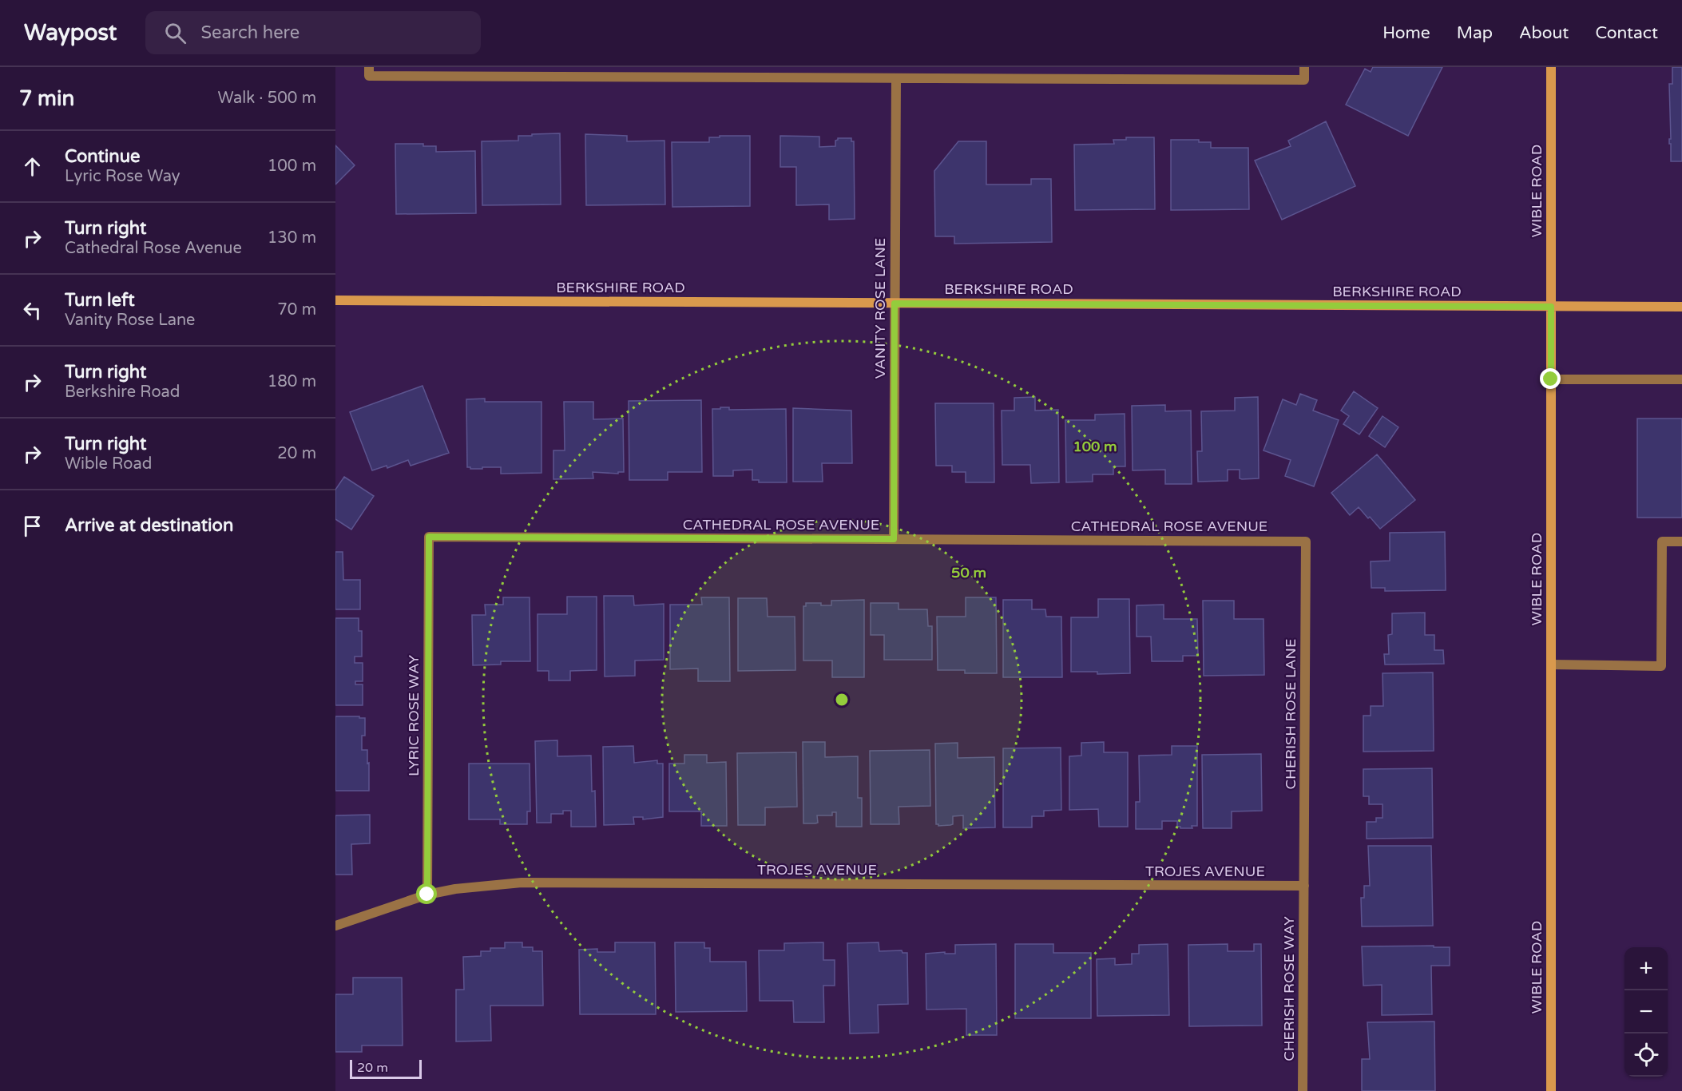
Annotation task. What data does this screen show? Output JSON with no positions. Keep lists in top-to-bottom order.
{
  "streets": {
    "street": [
      "WIBLE ROAD",
      "BERKSHIRE ROAD",
      "VANITY ROSE LANE",
      "CATHEDRAL ROSE AVENUE",
      "CHERISH ROSE LANE",
      "LYRIC ROSE WAY",
      "TROJES AVENUE",
      "CHERISH ROSE WAY"
    ]
  },
  "crossings": [
    ["WIBLE ROAD", "BERKSHIRE ROAD"],
    ["BERKSHIRE ROAD", "VANITY ROSE LANE"],
    ["VANITY ROSE LANE", "CATHEDRAL ROSE AVENUE"],
    ["CATHEDRAL ROSE AVENUE", "CHERISH ROSE LANE"],
    ["CATHEDRAL ROSE AVENUE", "LYRIC ROSE WAY"],
    ["CHERISH ROSE LANE", "TROJES AVENUE"],
    ["CHERISH ROSE LANE", "CHERISH ROSE WAY"],
    ["LYRIC ROSE WAY", "TROJES AVENUE"],
    ["TROJES AVENUE", "CHERISH ROSE WAY"]
  ],
  "scale_bar": "20 m",
  "page": {
    "header": "Waypost",
    "search": "Search here",
    "nav": [
      "Home",
      "Map",
      "About",
      "Contact"
    ],
    "heading": ["7 min", "Walk · 500 m"],
    "list": [
      ["Continue", "Lyric Rose Way", "100 m"],
      ["Turn right", "Cathedral Rose Avenue", "130 m"],
      ["Turn left", "Vanity Rose Lane", "70 m"],
      ["Turn right", "Berkshire Road", "180 m"],
      ["Turn right", "Wible Road", "20 m"],
      "Arrive at destination"
    ],
    "map_buttons": ["+", "−"],
    "scale": "20 m"
  },
  "rings": ["100 m", "50 m"]
}
